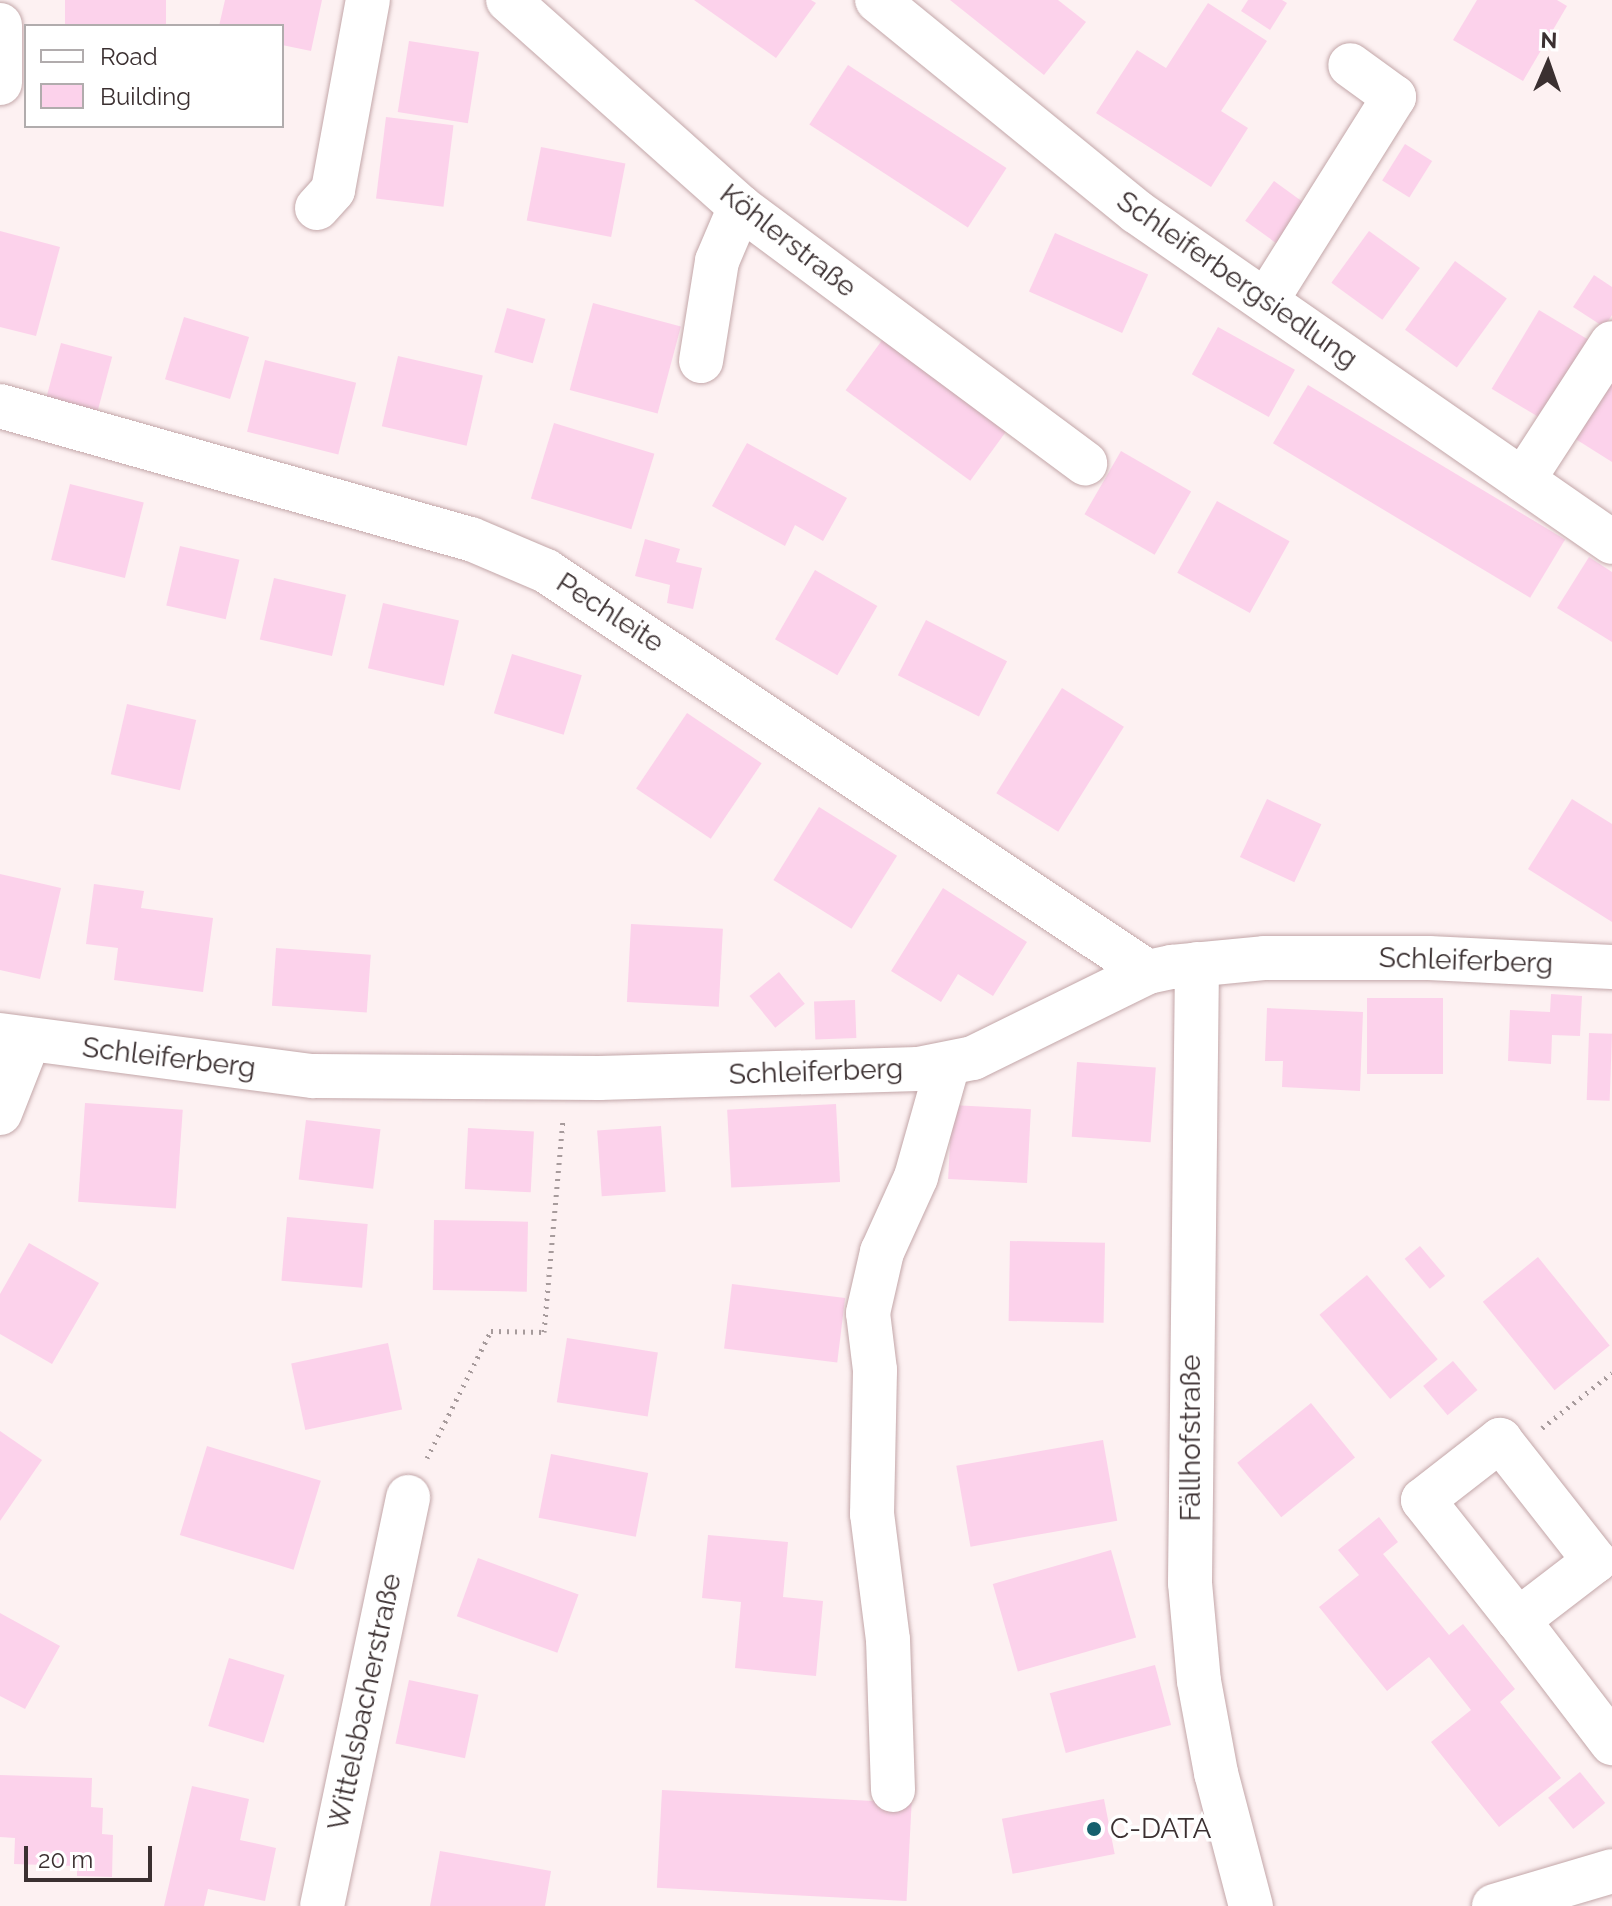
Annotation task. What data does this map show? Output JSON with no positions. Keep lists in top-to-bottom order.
{
  "streets": {
    "street": [
      "Köhlerstraße",
      "Schleiferbergsiedlung",
      "Pechleite",
      "Schleiferberg",
      "Fällhofstraße",
      "Wittelsbacherstraße"
    ]
  },
  "crossings": [
    ["Pechleite", "Schleiferberg"],
    ["Schleiferberg", "Fällhofstraße"]
  ],
  "places": ["C-DATA"],
  "legend": ["Road", "Building"],
  "scale_bar": "20 m",
  "north": "top"
}
